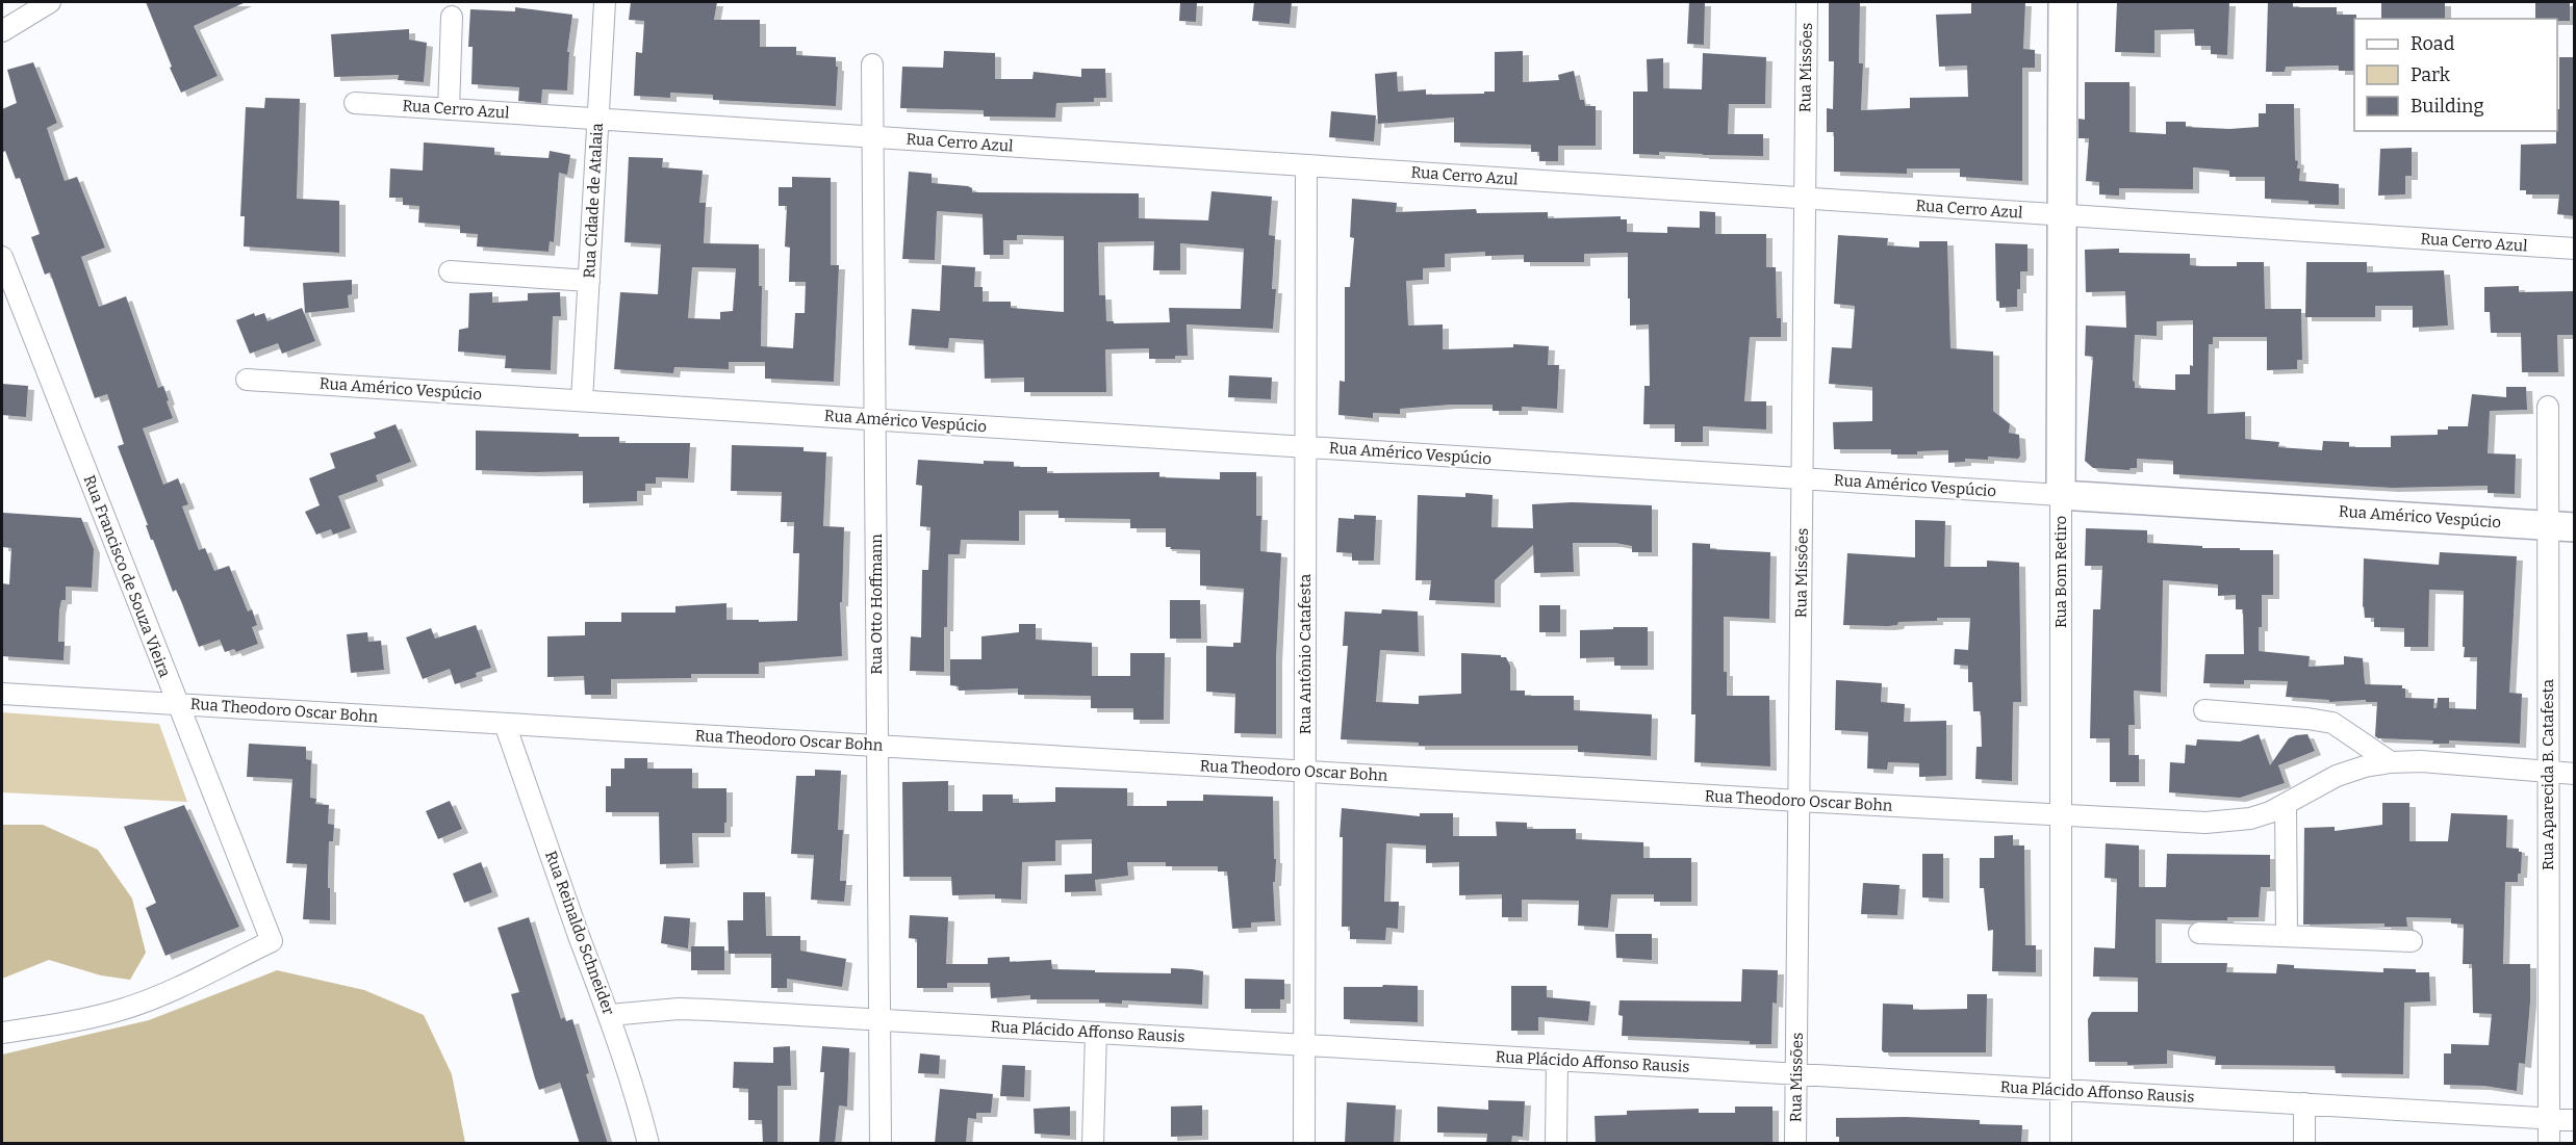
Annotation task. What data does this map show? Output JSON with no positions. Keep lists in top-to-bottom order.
{
  "streets": {
    "street": [
      "Rua Missões",
      "Rua Cerro Azul",
      "Rua Cidade de Atalaia",
      "Rua Américo Vespúcio",
      "Rua Bom Retiro",
      "Rua Francisco de Souza Vieira",
      "Rua Otto Hoffmann",
      "Rua Antônio Catafesta",
      "Rua Theodoro Oscar Bohn",
      "Rua Aparecida B. Catafesta",
      "Rua Reinaldo Schneider",
      "Rua Plácido Affonso Rausis"
    ]
  },
  "crossings": [
    ["Rua Missões", "Rua Cerro Azul"],
    ["Rua Missões", "Rua Américo Vespúcio"],
    ["Rua Missões", "Rua Theodoro Oscar Bohn"],
    ["Rua Missões", "Rua Plácido Affonso Rausis"],
    ["Rua Cerro Azul", "Rua Cidade de Atalaia"],
    ["Rua Cerro Azul", "Rua Bom Retiro"],
    ["Rua Cerro Azul", "Rua Otto Hoffmann"],
    ["Rua Cerro Azul", "Rua Antônio Catafesta"],
    ["Rua Cidade de Atalaia", "Rua Américo Vespúcio"],
    ["Rua Américo Vespúcio", "Rua Bom Retiro"],
    ["Rua Américo Vespúcio", "Rua Otto Hoffmann"],
    ["Rua Américo Vespúcio", "Rua Antônio Catafesta"],
    ["Rua Américo Vespúcio", "Rua Aparecida B. Catafesta"],
    ["Rua Bom Retiro", "Rua Theodoro Oscar Bohn"],
    ["Rua Bom Retiro", "Rua Plácido Affonso Rausis"],
    ["Rua Francisco de Souza Vieira", "Rua Theodoro Oscar Bohn"],
    ["Rua Otto Hoffmann", "Rua Theodoro Oscar Bohn"],
    ["Rua Otto Hoffmann", "Rua Plácido Affonso Rausis"],
    ["Rua Antônio Catafesta", "Rua Theodoro Oscar Bohn"],
    ["Rua Antônio Catafesta", "Rua Plácido Affonso Rausis"],
    ["Rua Theodoro Oscar Bohn", "Rua Aparecida B. Catafesta"],
    ["Rua Theodoro Oscar Bohn", "Rua Reinaldo Schneider"],
    ["Rua Aparecida B. Catafesta", "Rua Plácido Affonso Rausis"],
    ["Rua Reinaldo Schneider", "Rua Plácido Affonso Rausis"]
  ],
  "legend": ["Road", "Park", "Building"]
}
